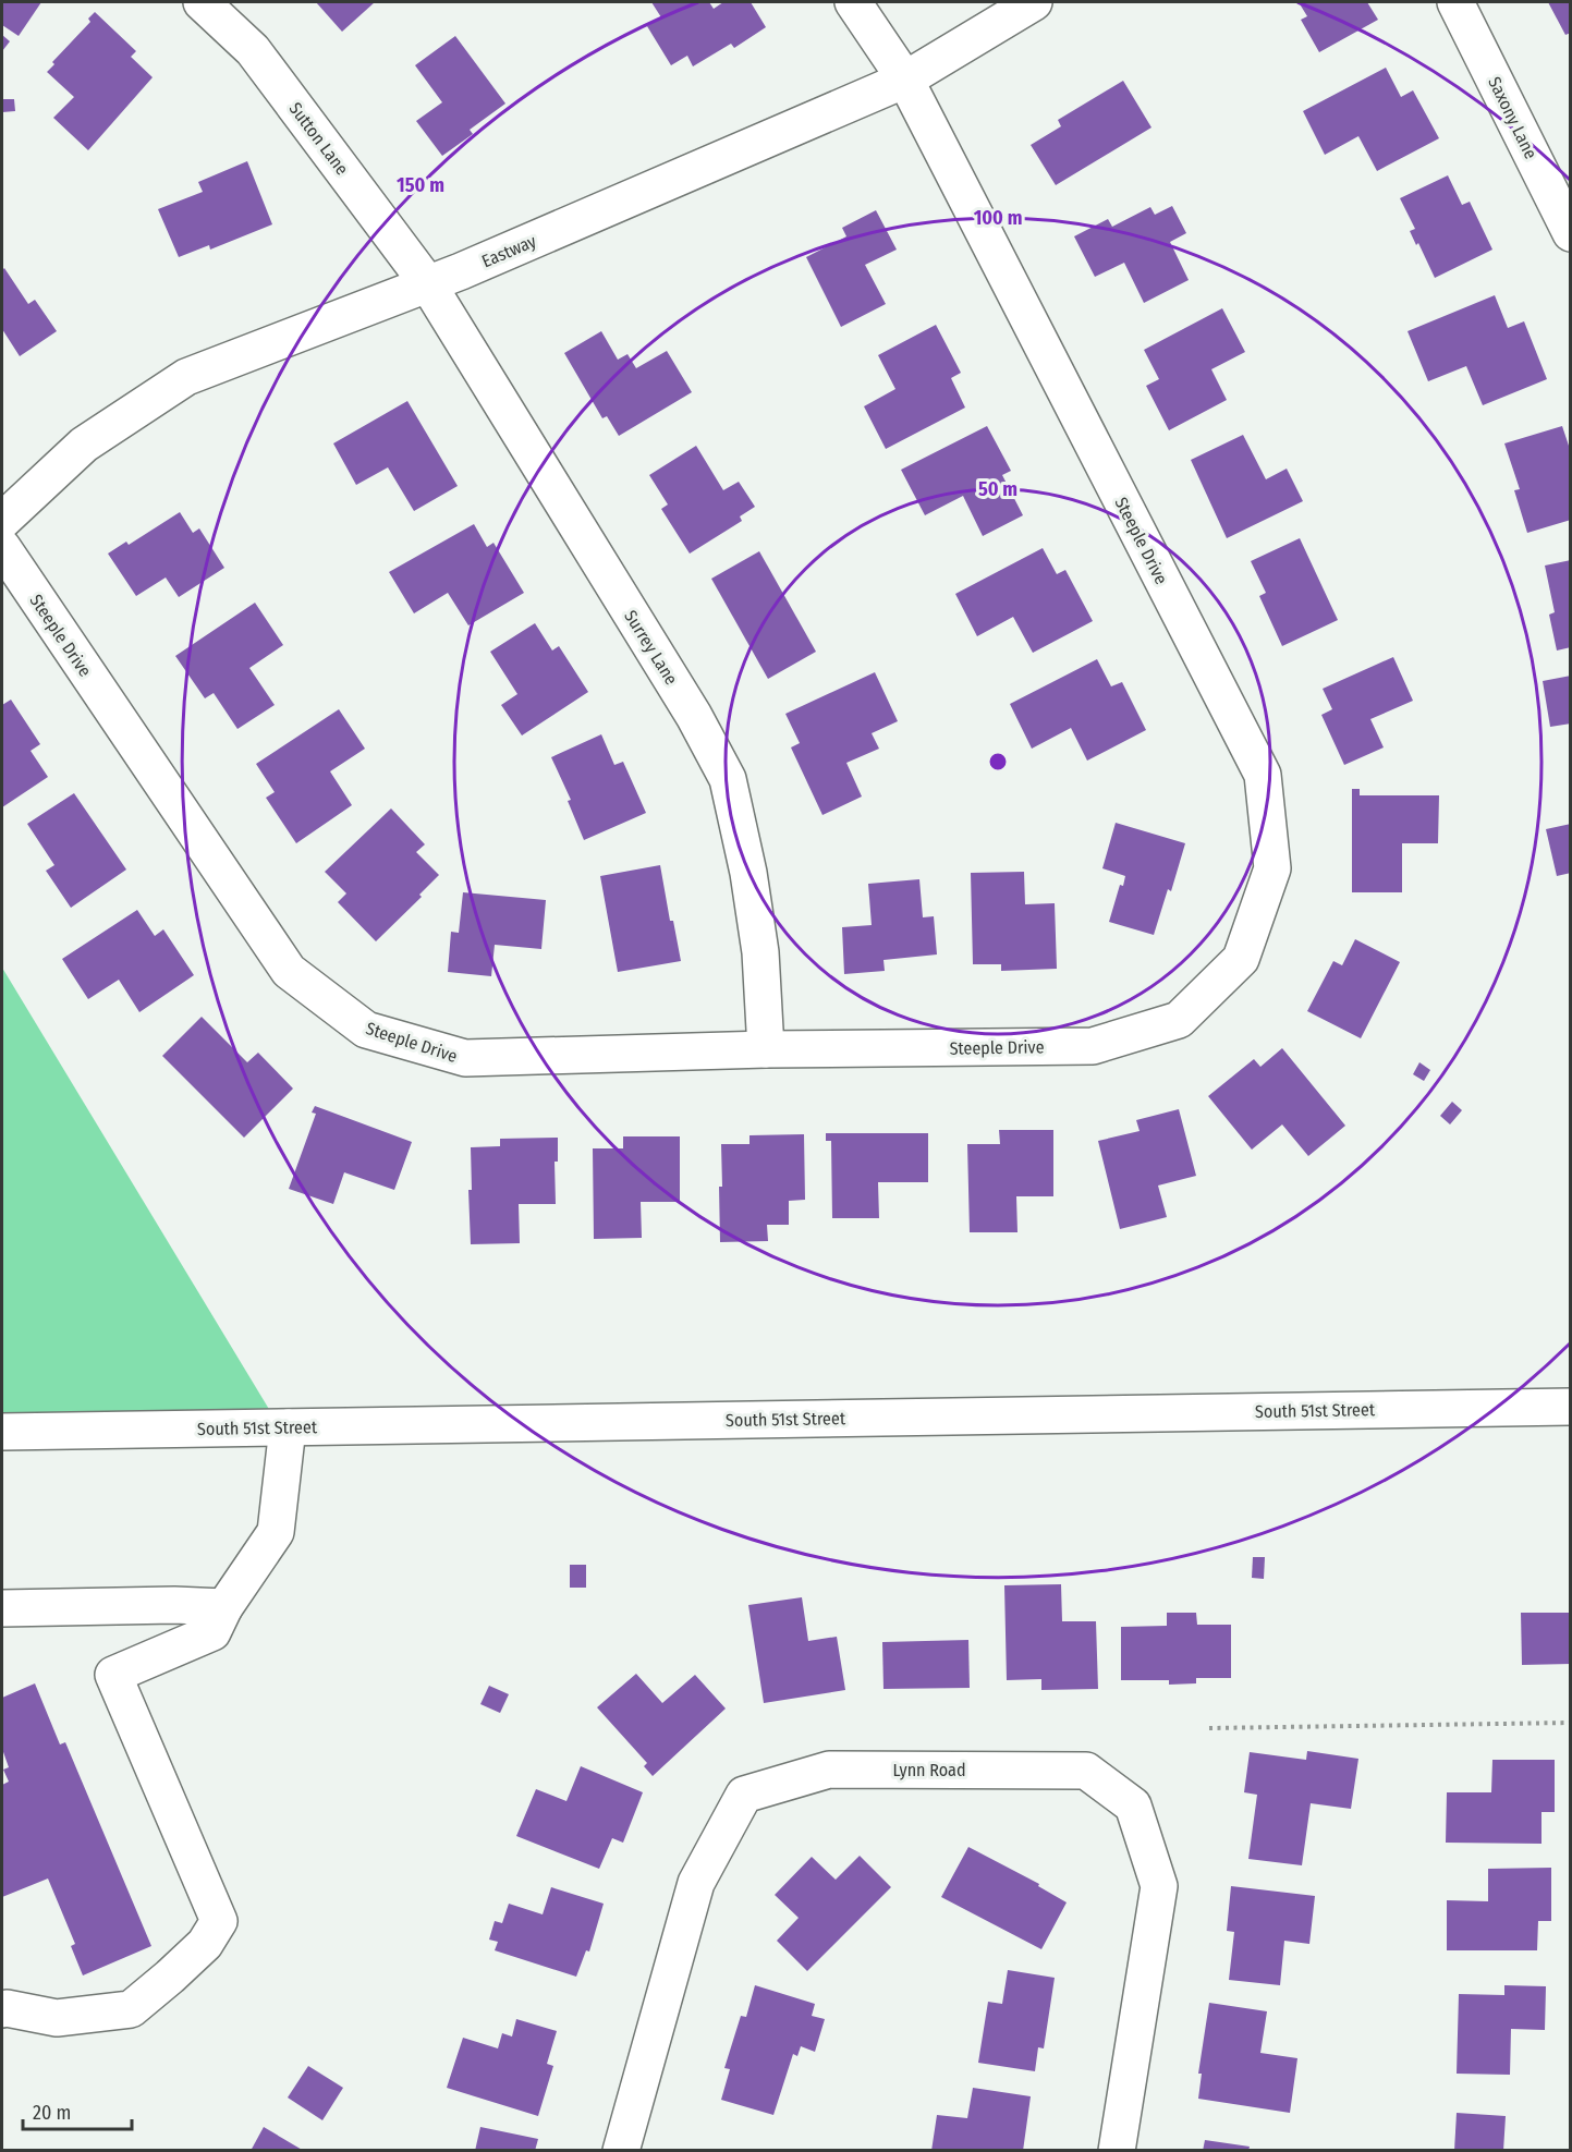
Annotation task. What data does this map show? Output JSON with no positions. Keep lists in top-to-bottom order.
{
  "streets": {
    "street": [
      "Saxony Lane",
      "Sutton Lane",
      "Eastway",
      "Steeple Drive",
      "Surrey Lane",
      "South 51st Street",
      "Lynn Road"
    ]
  },
  "crossings": [
    ["Sutton Lane", "Eastway"],
    ["Sutton Lane", "Surrey Lane"],
    ["Eastway", "Steeple Drive"],
    ["Eastway", "Surrey Lane"],
    ["Steeple Drive", "Surrey Lane"]
  ],
  "scale_bar": "20 m",
  "rings": ["150 m", "100 m", "50 m"]
}
